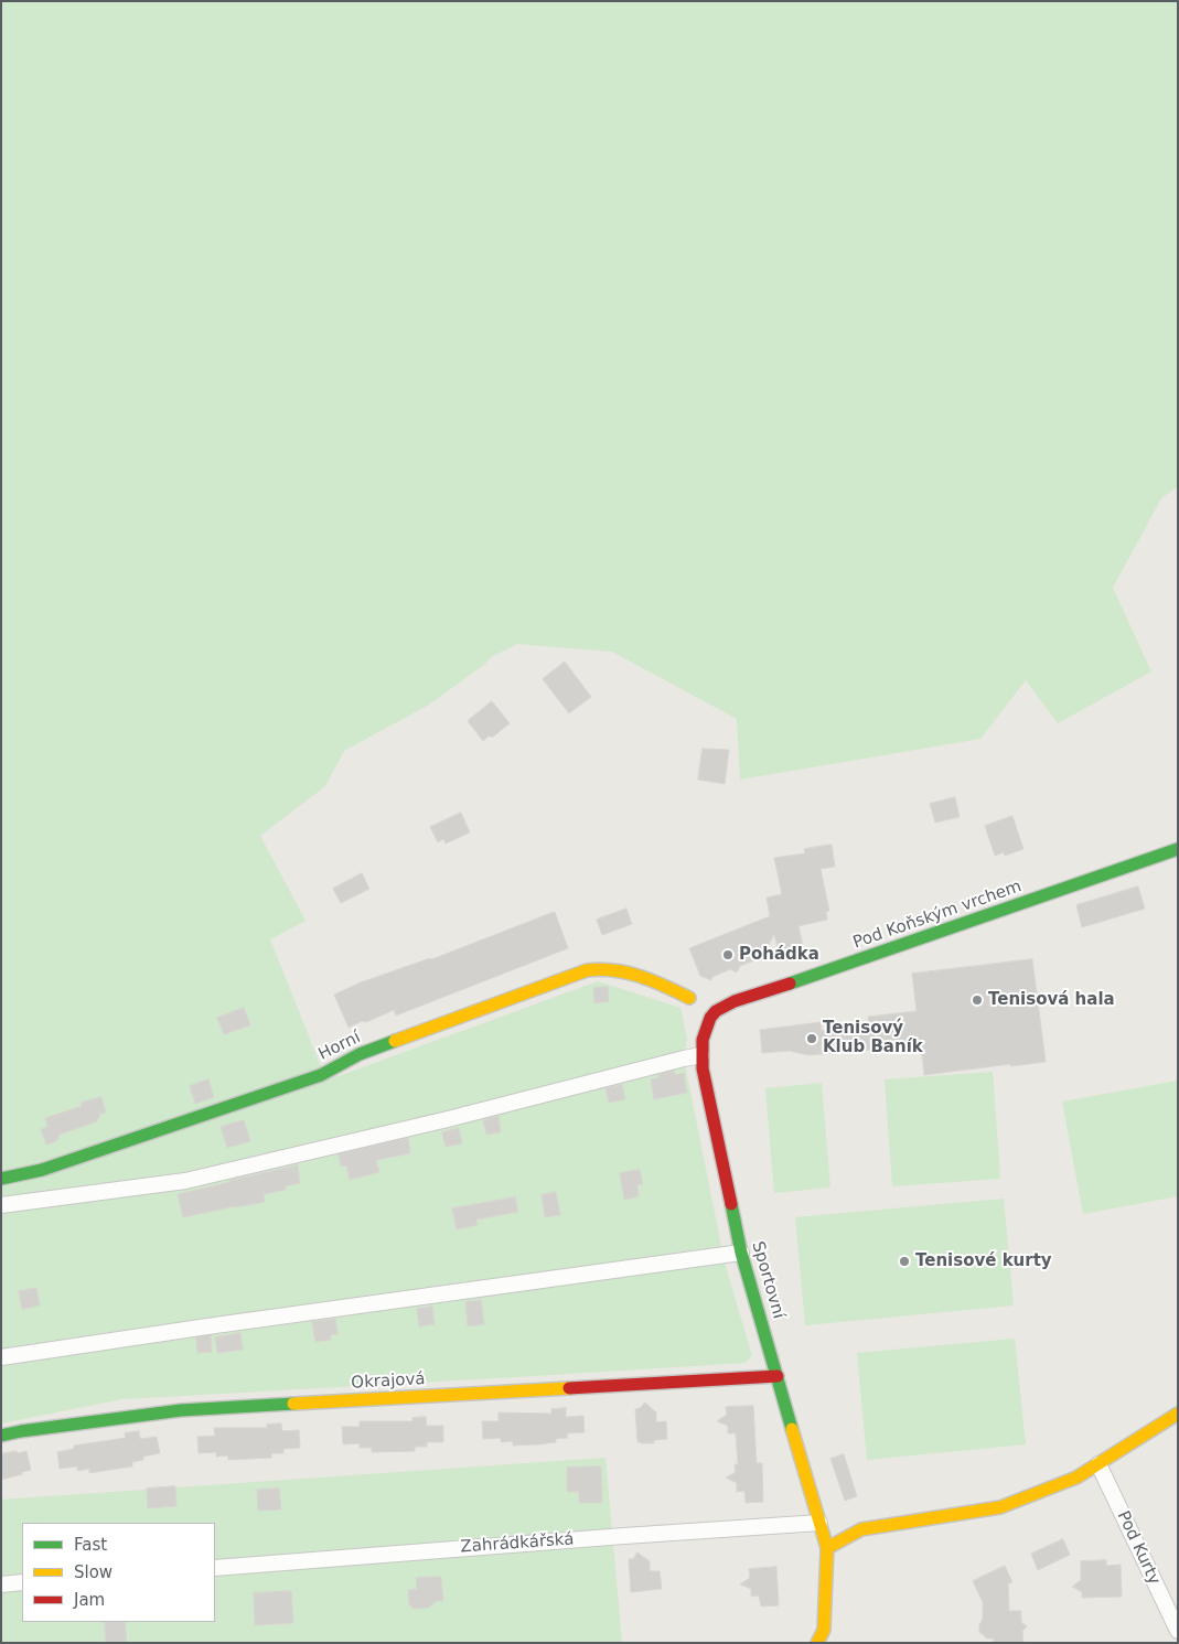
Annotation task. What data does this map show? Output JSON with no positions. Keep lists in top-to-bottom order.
{
  "streets": {
    "street": [
      "Pod Koňským vrchem",
      "Horní",
      "Sportovní",
      "Okrajová",
      "Zahrádkářská",
      "Pod Kurty"
    ]
  },
  "crossings": [
    ["Pod Koňským vrchem", "Sportovní"],
    ["Sportovní", "Okrajová"],
    ["Sportovní", "Zahrádkářská"]
  ],
  "places": [
    "Pohádka",
    "Tenisová hala",
    "Tenisový Klub Baník",
    "Tenisové kurty"
  ],
  "legend": ["Fast", "Slow", "Jam"]
}
